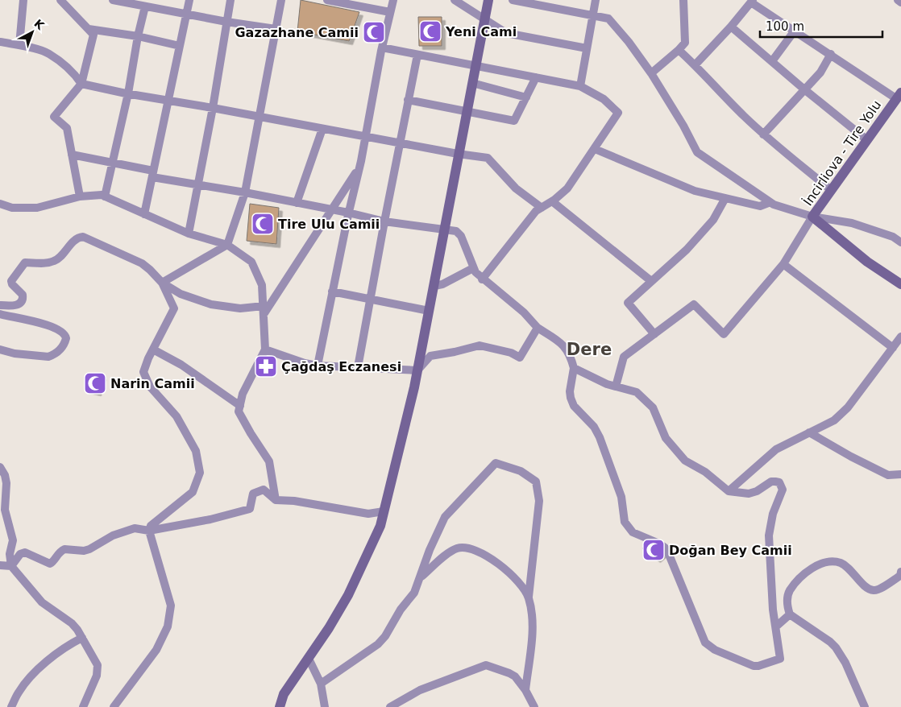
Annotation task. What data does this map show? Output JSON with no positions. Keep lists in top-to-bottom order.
{
  "streets": {
    "street": ["İncirliova - Tire Yolu"]
  },
  "districts": ["Dere"],
  "places": {
    "mosque": [
      "Yeni Cami",
      "Gazazhane Camii",
      "Tire Ulu Camii",
      "Narin Camii",
      "Doğan Bey Camii"
    ],
    "pharmacy": ["Çağdaş Eczanesi"]
  },
  "scale_bar": "100 m",
  "north": "top right"
}
